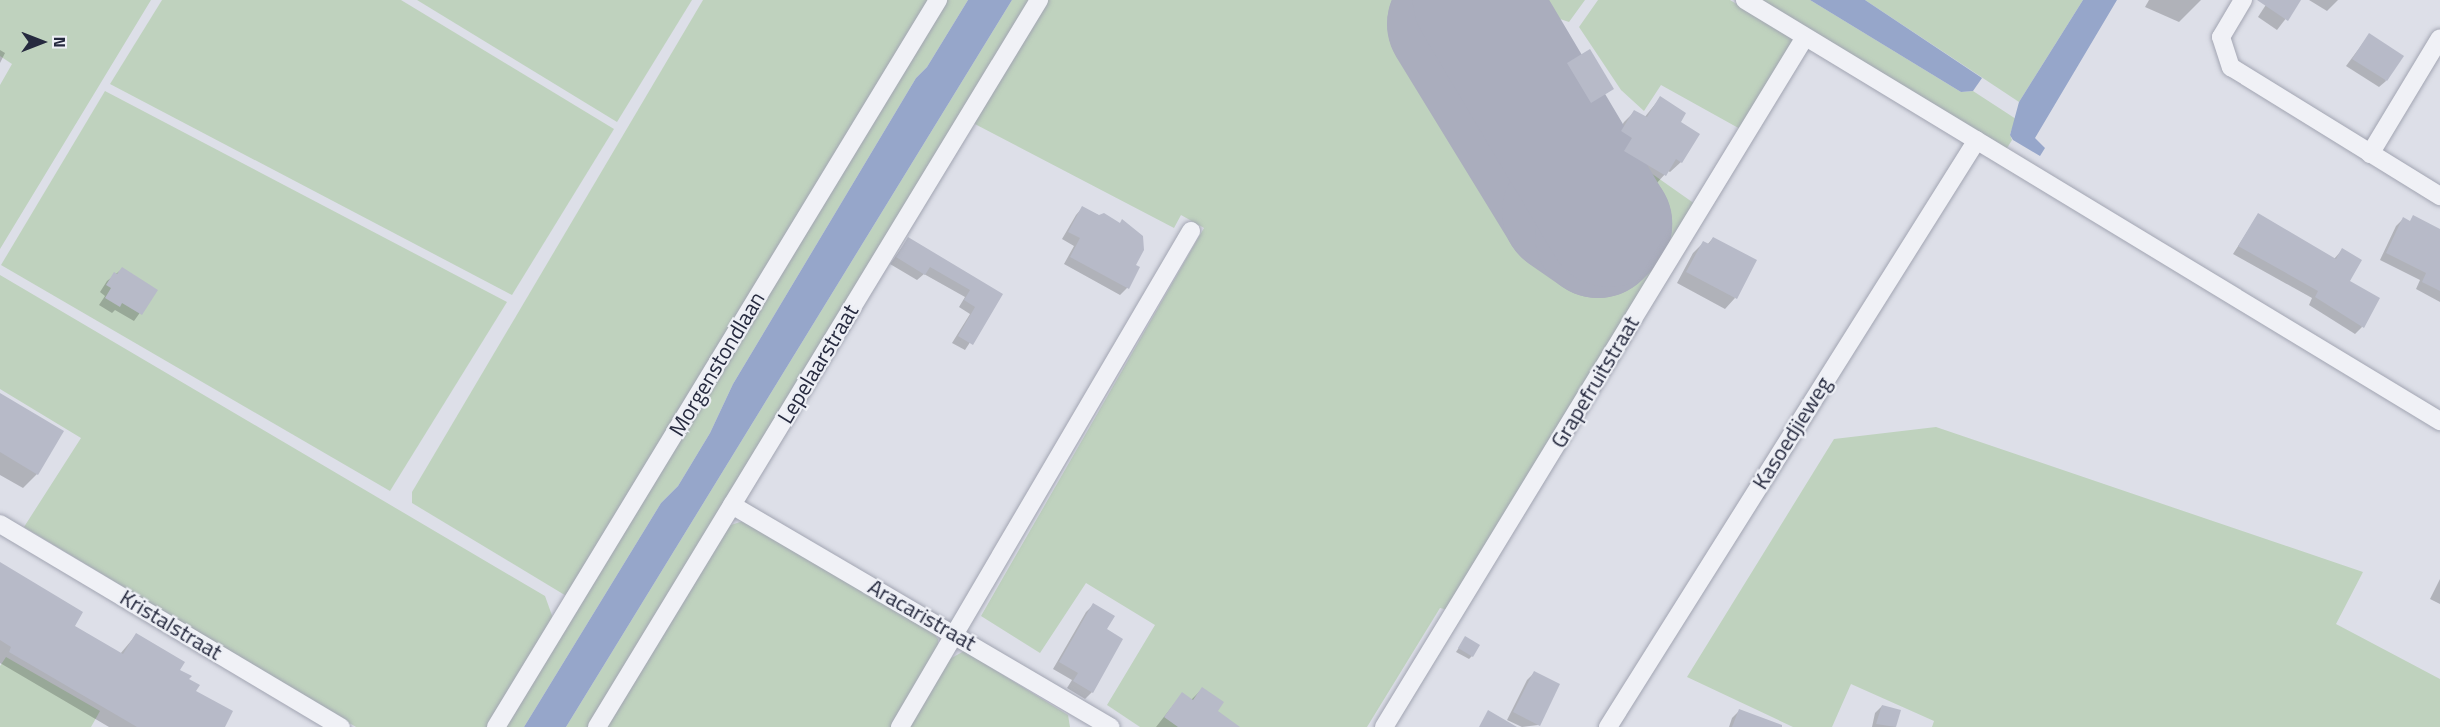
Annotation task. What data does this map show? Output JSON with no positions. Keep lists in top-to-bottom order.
{
  "streets": {
    "street": [
      "Morgenstondlaan",
      "Lepelaarstraat",
      "Grapefruitstraat",
      "Kasoedjieweg",
      "Aracaristraat",
      "Kristalstraat"
    ]
  },
  "crossings": [
    ["Lepelaarstraat", "Aracaristraat"]
  ],
  "north": "right"
}
